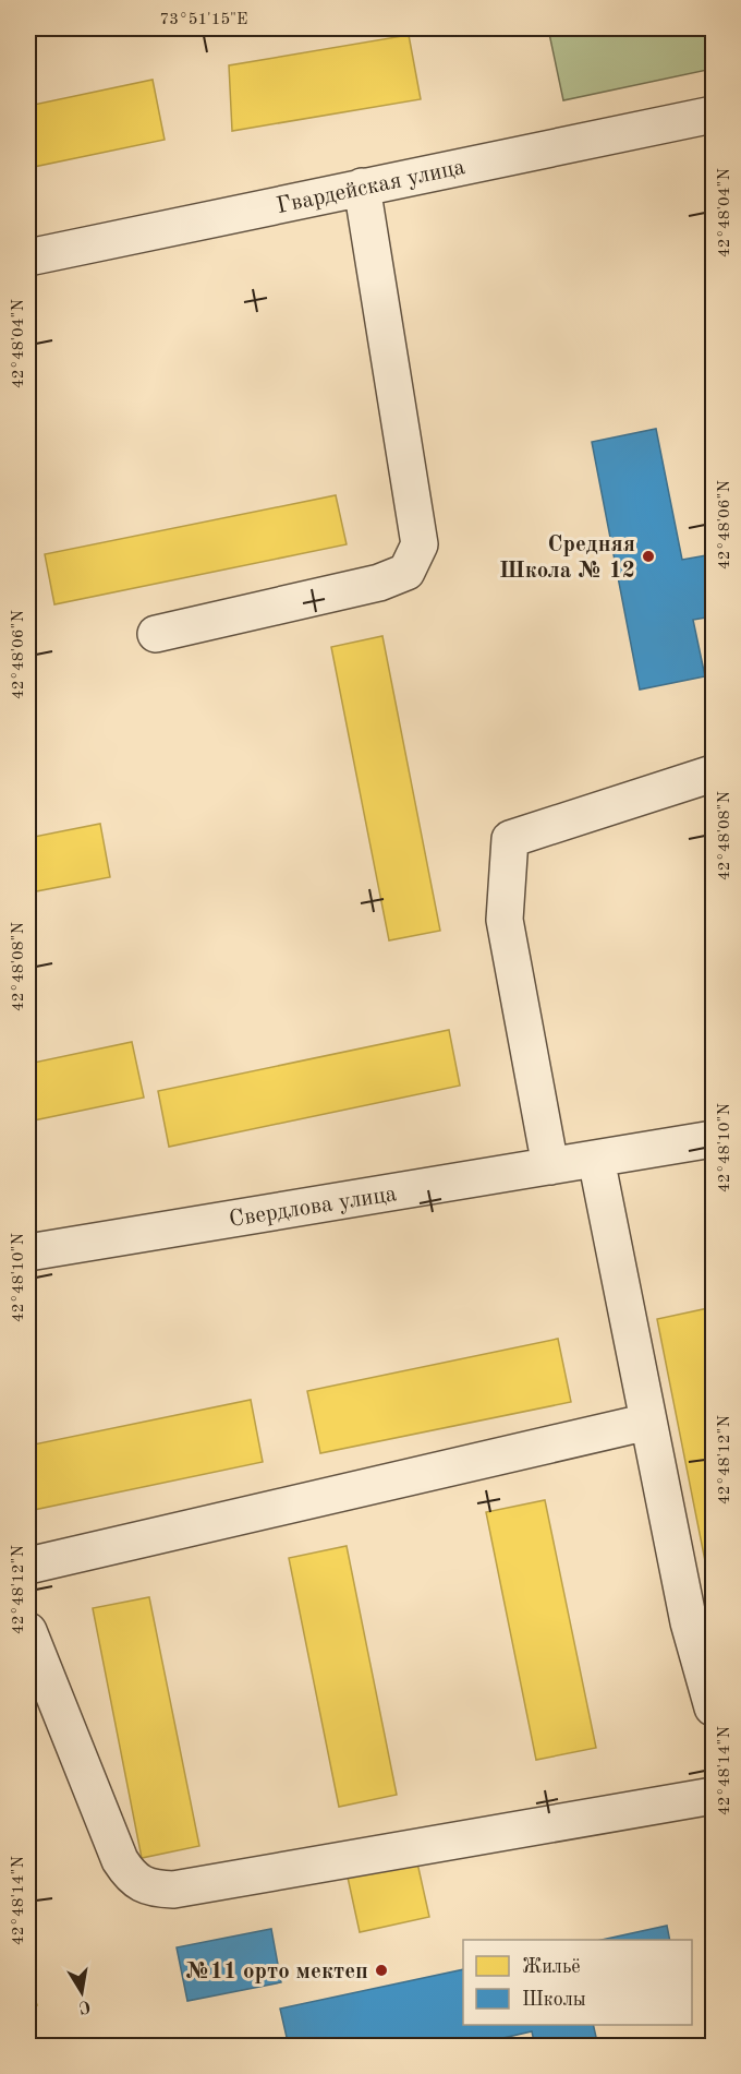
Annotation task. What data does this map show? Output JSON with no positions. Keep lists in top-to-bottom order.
{
  "streets": {
    "street": ["Гвардейская улица", "Свердлова улица"]
  },
  "places": ["Средняя Школа № 12", "№11 орто мектеп"],
  "legend": ["Жильё", "Школы"],
  "north": "bottom",
  "coordinates": [
    "73°51'15\"E",
    "42°48'04\"N",
    "42°48'06\"N",
    "42°48'08\"N",
    "42°48'10\"N",
    "42°48'12\"N",
    "42°48'14\"N"
  ]
}
